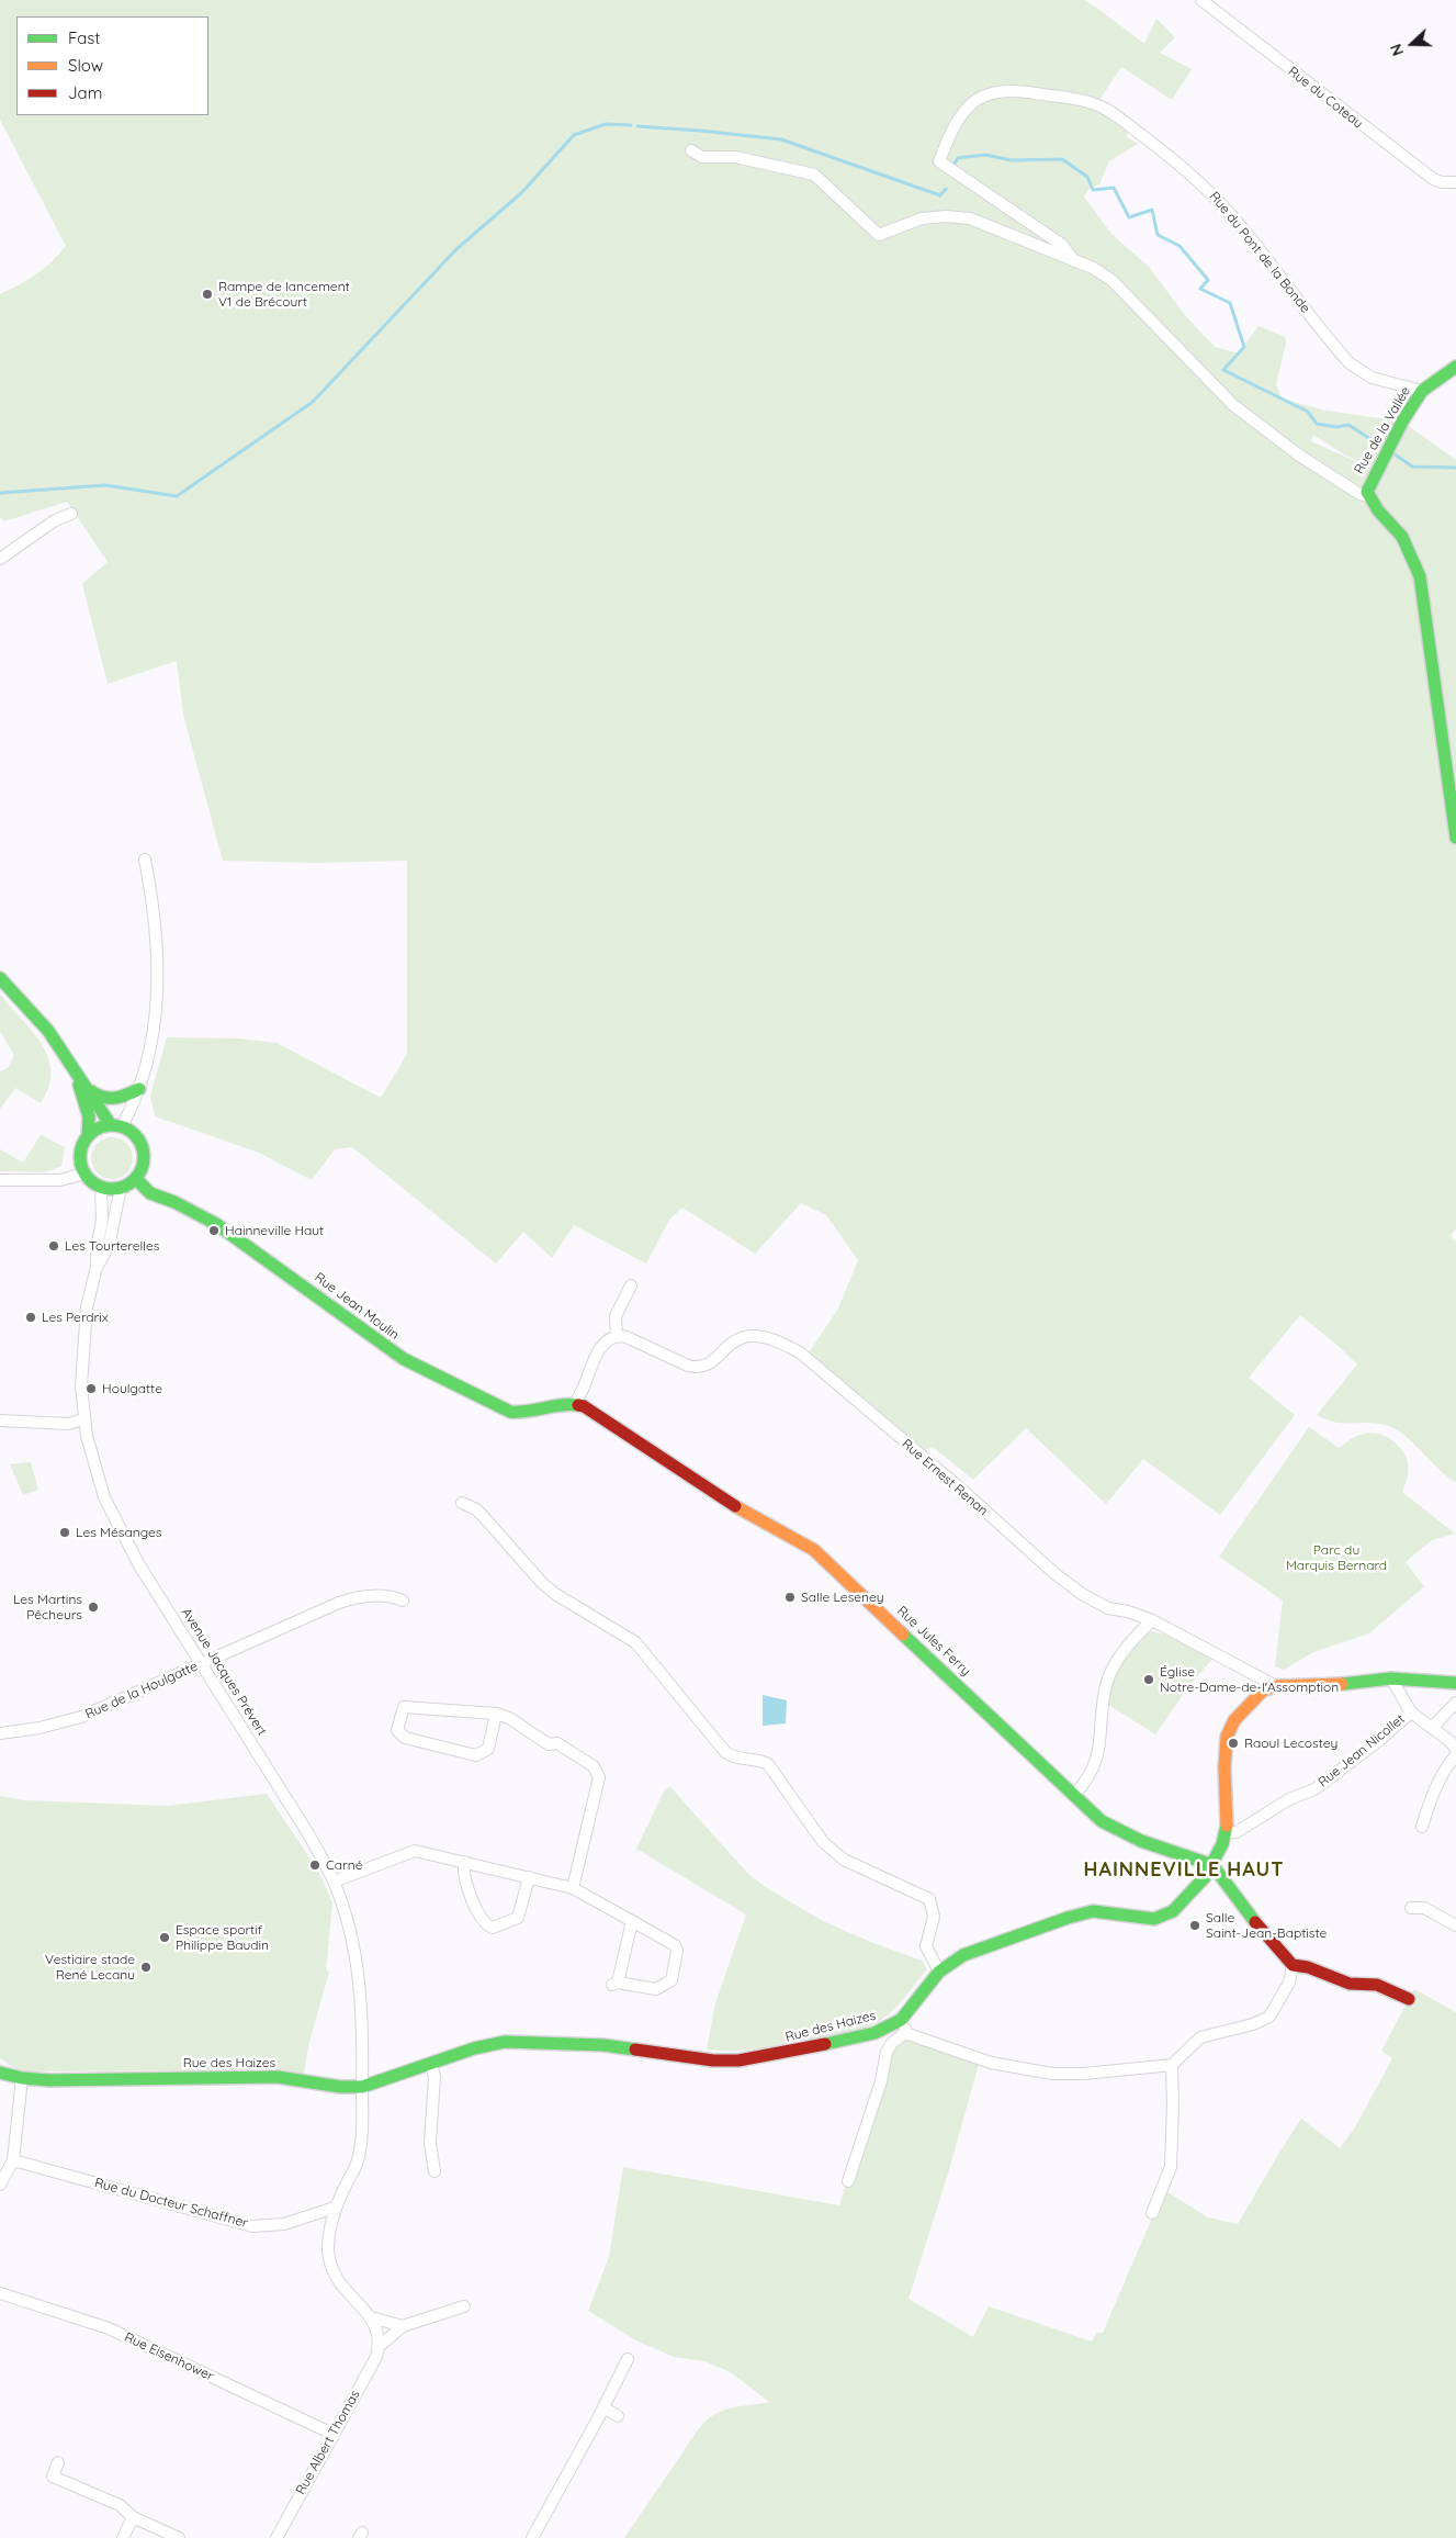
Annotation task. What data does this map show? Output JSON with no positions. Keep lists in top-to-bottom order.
{
  "streets": {
    "street": [
      "Rue du Coteau",
      "Rue du Pont de la Bonde",
      "Rue de la Vallée",
      "Rue Jean Moulin",
      "Rue Ernest Renan",
      "Rue Jules Ferry",
      "Avenue Jacques Prévert",
      "Rue de la Houlgatte",
      "Rue Jean Nicollet",
      "Rue des Haizes",
      "Rue du Docteur Schaffner",
      "Rue Eisenhower",
      "Rue Albert Thomas"
    ]
  },
  "crossings": [
    ["Rue du Pont de la Bonde", "Rue de la Vallée"],
    ["Rue Jean Moulin", "Rue Jules Ferry"],
    ["Rue Jean Moulin", "Avenue Jacques Prévert"],
    ["Rue Ernest Renan", "Rue des Haizes"],
    ["Rue Jules Ferry", "Rue des Haizes"],
    ["Avenue Jacques Prévert", "Rue de la Houlgatte"],
    ["Avenue Jacques Prévert", "Rue des Haizes"],
    ["Rue Jean Nicollet", "Rue des Haizes"],
    ["Rue Eisenhower", "Rue Albert Thomas"]
  ],
  "districts": ["HAINNEVILLE HAUT"],
  "parks": ["Parc du Marquis Bernard"],
  "places": [
    "Rampe de lancement V1 de Brécourt",
    "Hainneville Haut",
    "Les Tourterelles",
    "Les Perdrix",
    "Houlgatte",
    "Les Mésanges",
    "Salle Leseney",
    "Les Martins Pêcheurs",
    "Église Notre-Dame-de-l'Assomption",
    "Raoul Lecostey",
    "Carné",
    "Salle Saint-Jean-Baptiste",
    "Espace sportif Philippe Baudin",
    "Vestiaire stade René Lecanu"
  ],
  "legend": ["Fast", "Slow", "Jam"],
  "north": "left"
}
